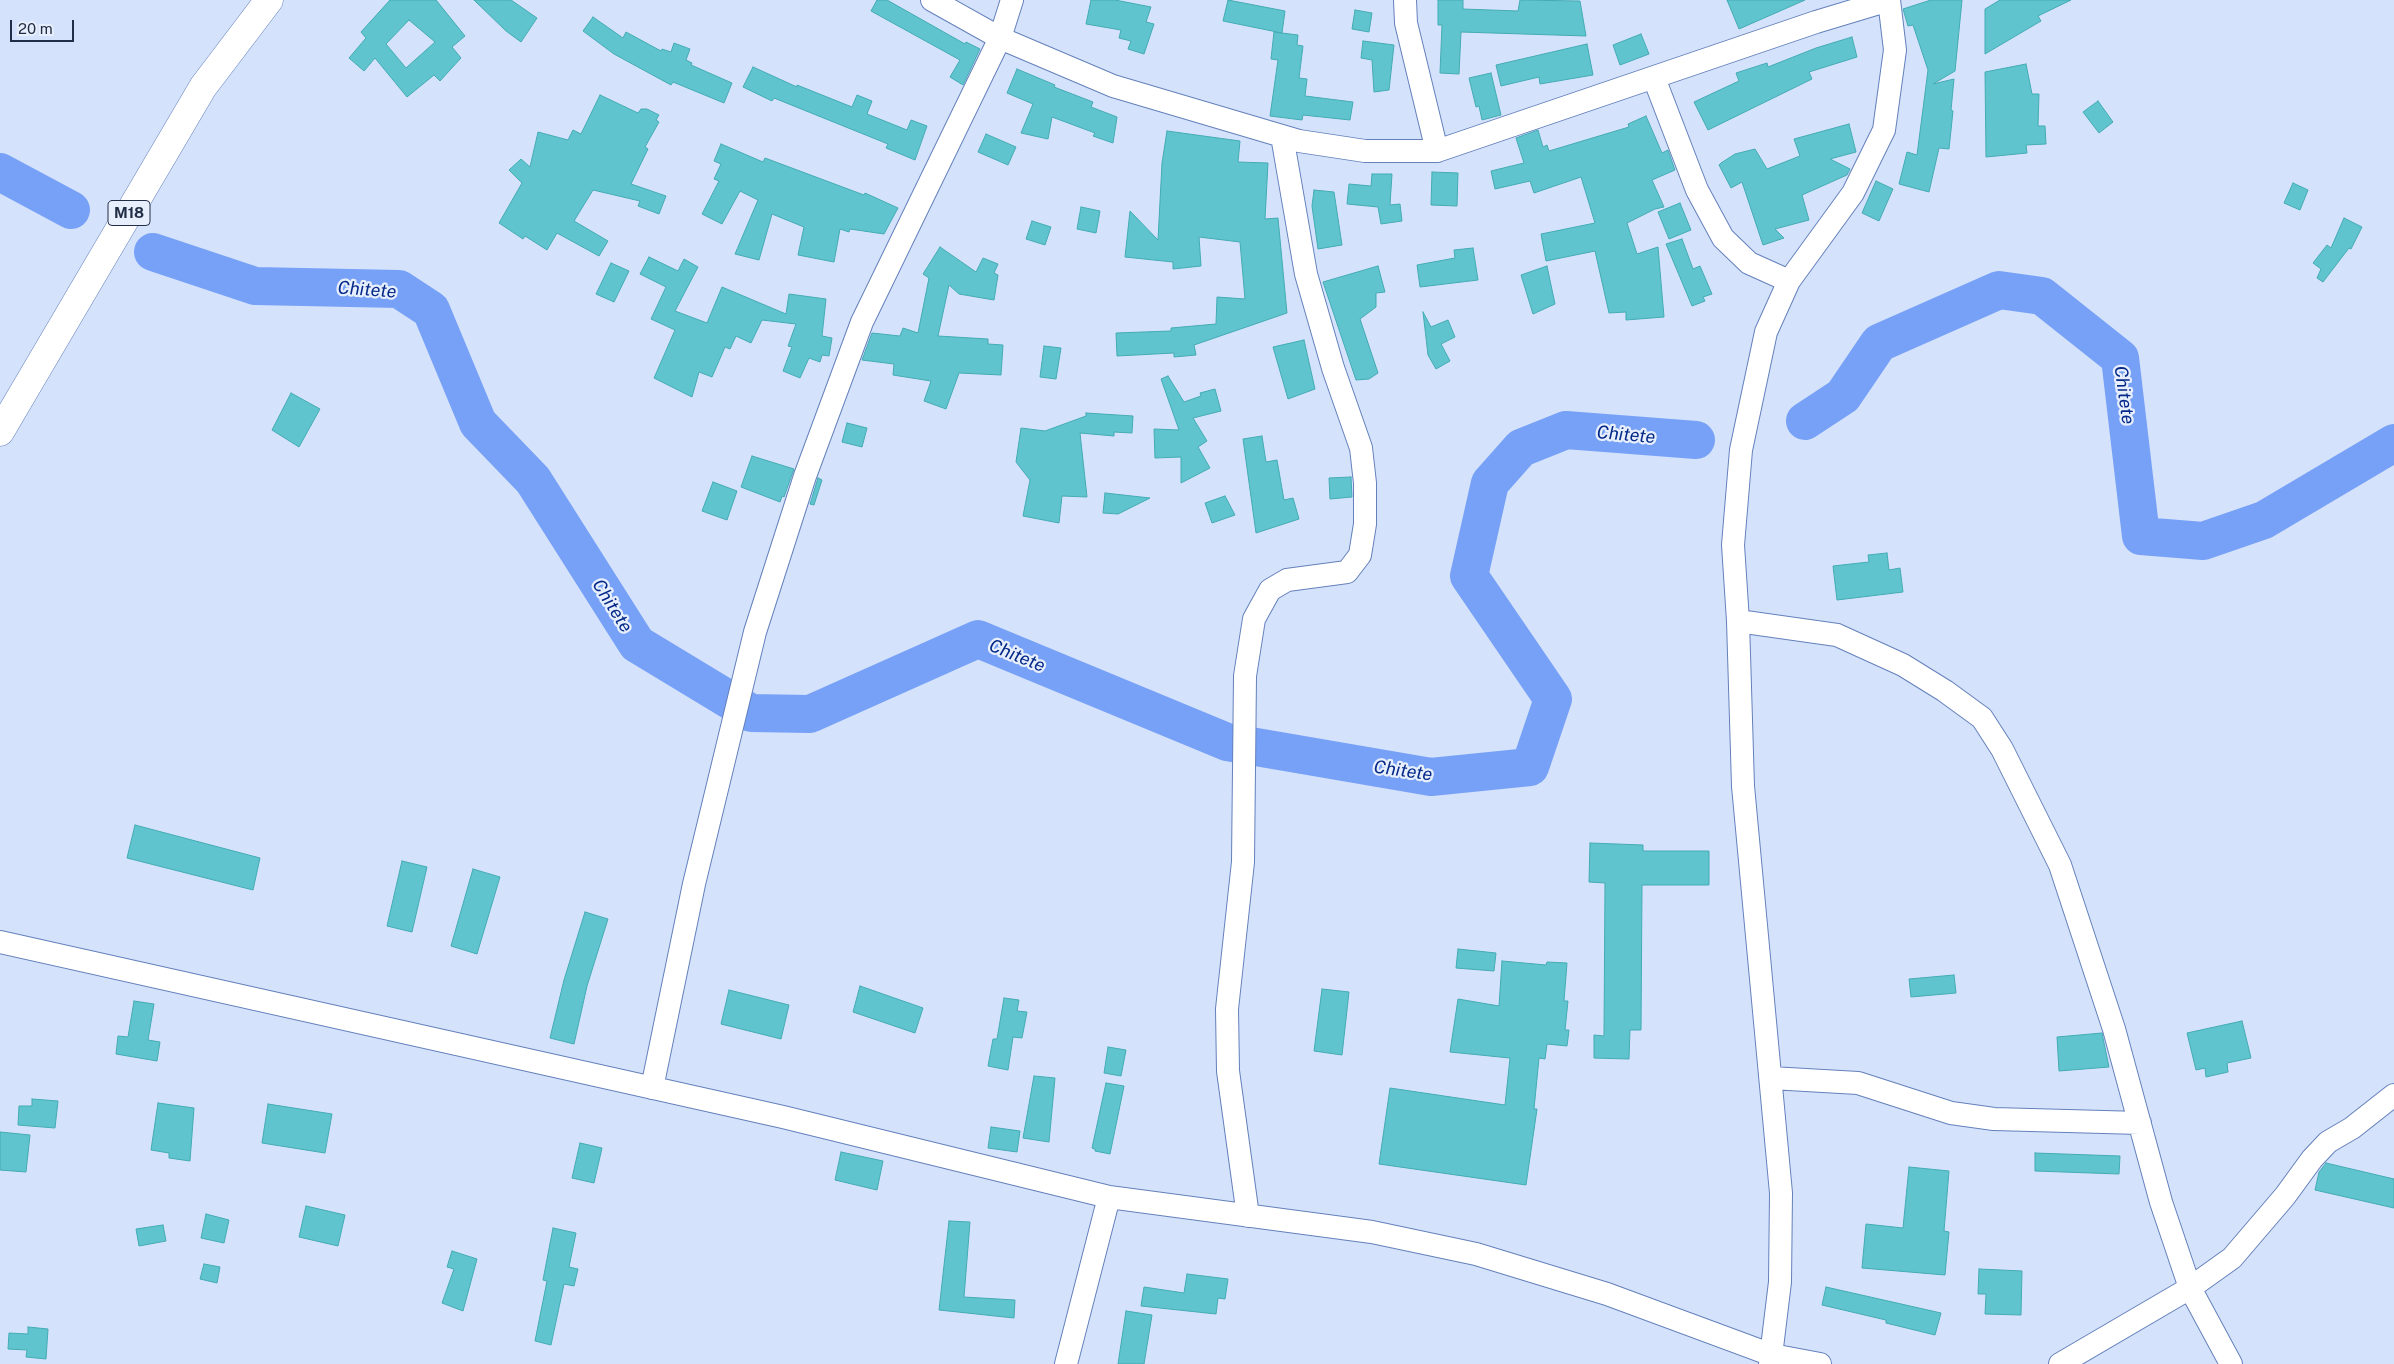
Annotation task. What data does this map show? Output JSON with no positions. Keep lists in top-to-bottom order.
{
  "streets": {
    "main road": ["M18"]
  },
  "water": ["Chitete"],
  "scale_bar": "20 m"
}
